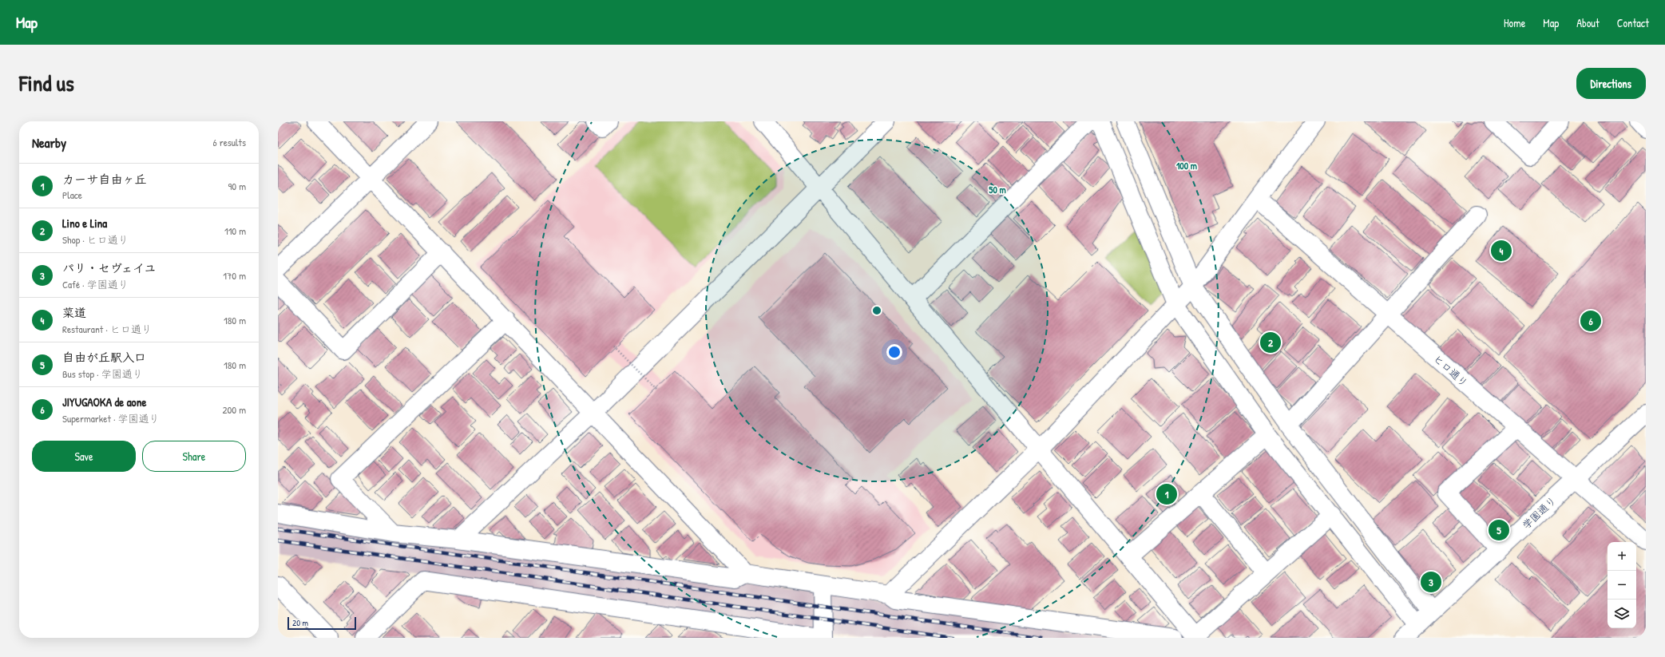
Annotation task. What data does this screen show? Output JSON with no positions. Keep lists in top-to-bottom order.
{
  "streets": {
    "street": ["ヒロ通り", "学園通り"]
  },
  "crossings": [
    ["ヒロ通り", "学園通り"]
  ],
  "scale_bar": "20 m",
  "page": {
    "header": "Map",
    "nav": [
      "Home",
      "Map",
      "About",
      "Contact"
    ],
    "title": "Find us",
    "buttons": [
      "Directions",
      ["Save", "Share"]
    ],
    "heading": ["Nearby", "6 results"],
    "list": [
      {
        "mark": "1",
        "name": "カーサ自由ヶ丘",
        "note": "Place",
        "value": "90 m"
      },
      {
        "mark": "2",
        "name": "Lino e Lina",
        "note": "Shop · ヒロ通り",
        "value": "110 m"
      },
      {
        "mark": "3",
        "name": "パリ・セヴェイユ",
        "note": "Café · 学園通り",
        "value": "170 m"
      },
      {
        "mark": "4",
        "name": "菜道",
        "note": "Restaurant · ヒロ通り",
        "value": "180 m"
      },
      {
        "mark": "5",
        "name": "自由が丘駅入口",
        "note": "Bus stop · 学園通り",
        "value": "180 m"
      },
      {
        "mark": "6",
        "name": "JIYUGAOKA de aone",
        "note": "Supermarket · 学園通り",
        "value": "200 m"
      }
    ],
    "pins": [
      "4",
      "6",
      "2",
      "1",
      "5",
      "3"
    ],
    "map_buttons": ["+", "−"],
    "scale": "20 m"
  },
  "rings": ["100 m", "50 m"]
}
